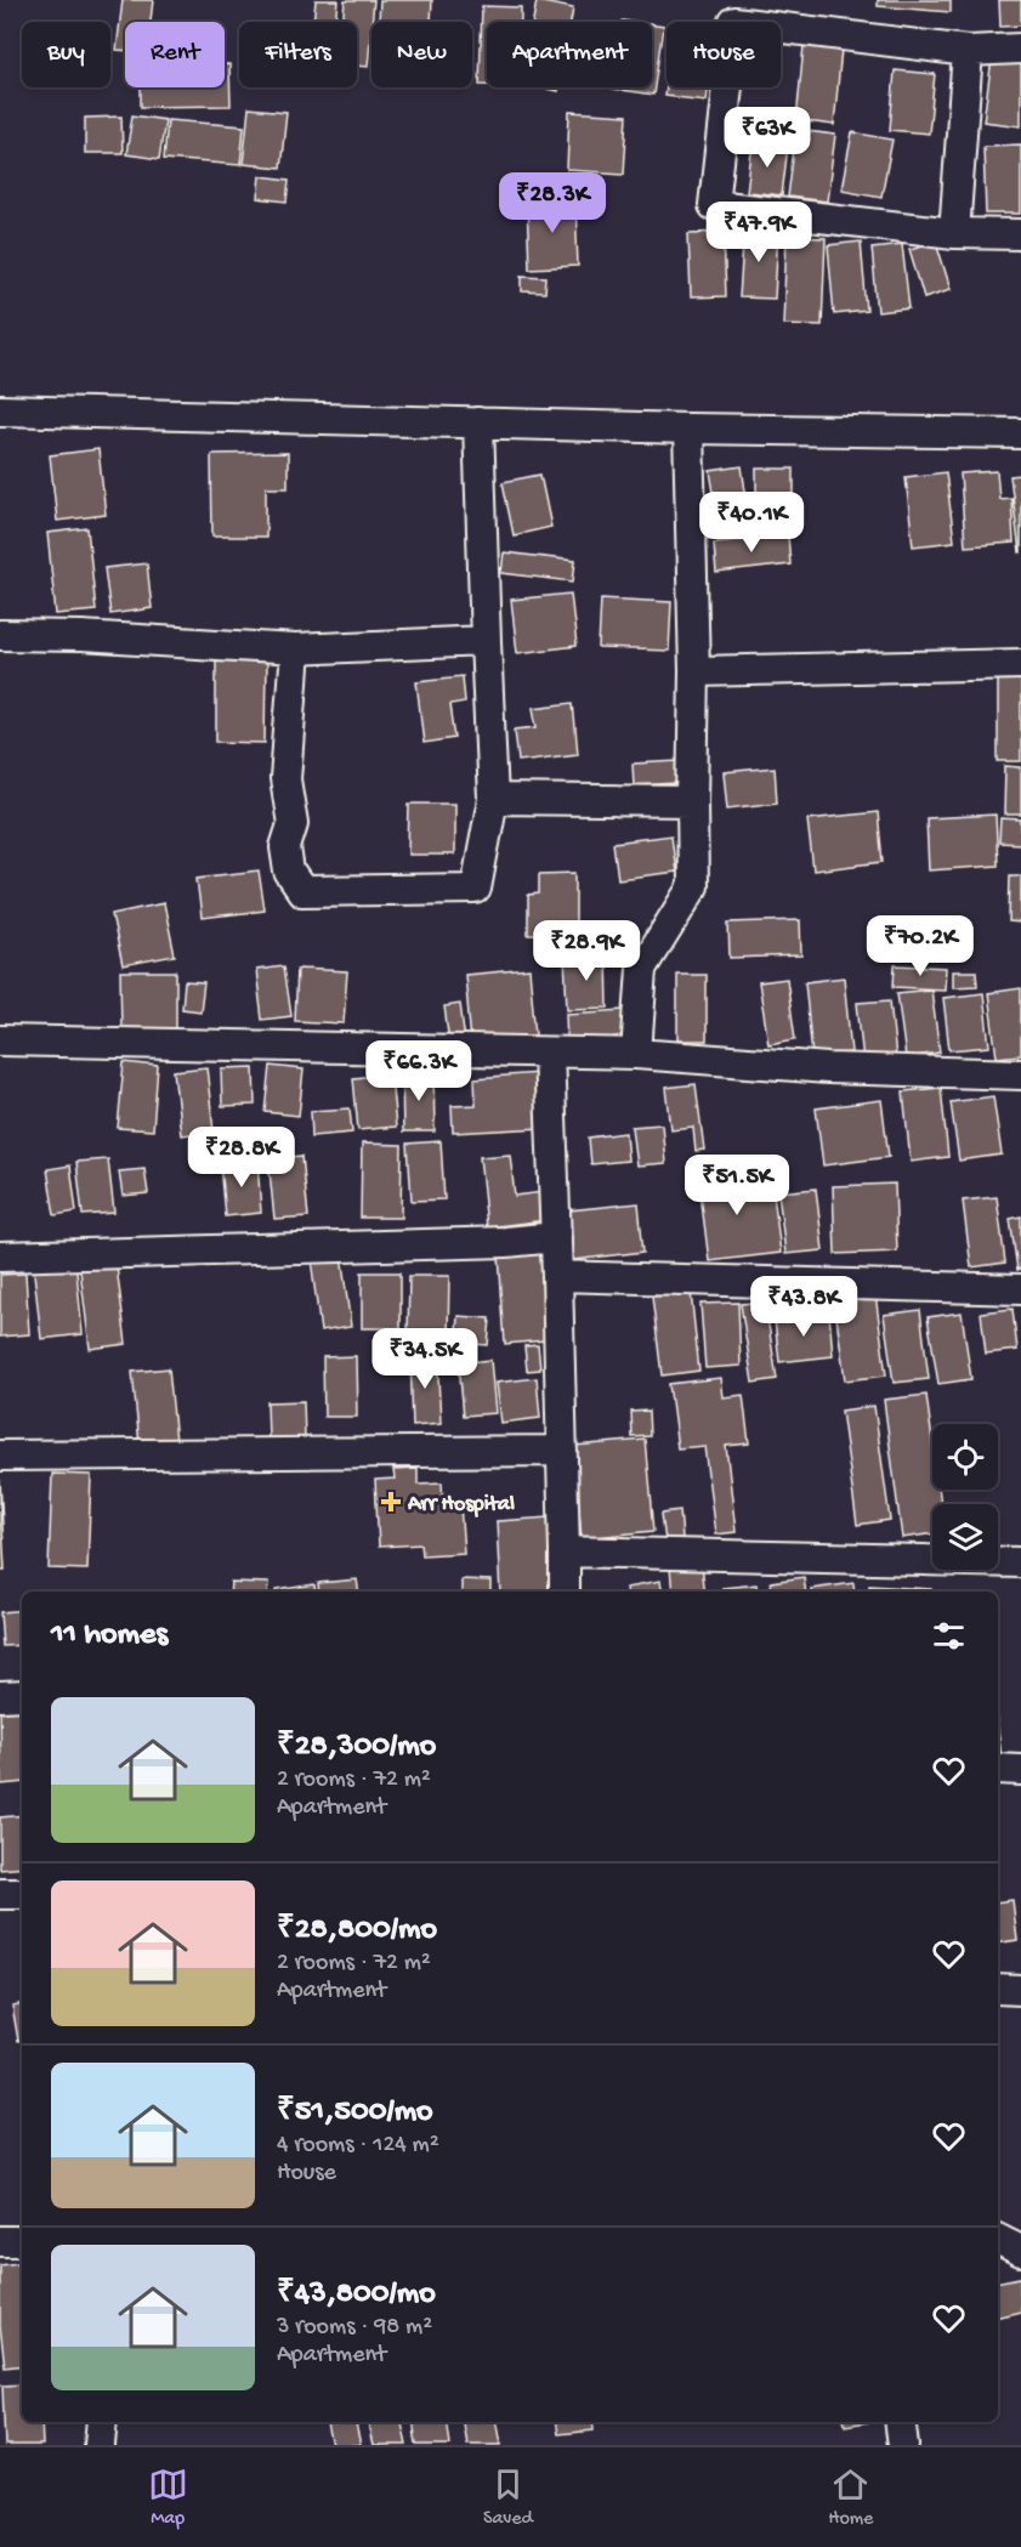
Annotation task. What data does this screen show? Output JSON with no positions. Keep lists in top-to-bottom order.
{
  "places": {
    "health": ["Arr Hospital"]
  },
  "page": {
    "chip": [
      "Buy",
      "Rent",
      "Filters",
      "New",
      "Apartment",
      "House"
    ],
    "price": [
      "₹63K",
      "₹28.3K",
      "₹47.9K",
      "₹40.1K",
      "₹70.2K",
      "₹28.9K",
      "₹66.3K",
      "₹28.8K",
      "₹51.5K",
      "₹43.8K",
      "₹34.5K"
    ],
    "heading": "11 homes",
    "list": [
      {
        "name": "₹28,300/mo",
        "note": "2 rooms · 72 m² · Apartment"
      },
      {
        "name": "₹28,800/mo",
        "note": "2 rooms · 72 m² · Apartment"
      },
      {
        "name": "₹51,500/mo",
        "note": "4 rooms · 124 m² · House"
      },
      {
        "name": "₹43,800/mo",
        "note": "3 rooms · 98 m² · Apartment"
      }
    ],
    "tabs": ["Map", "Saved", "Home"]
  }
}
